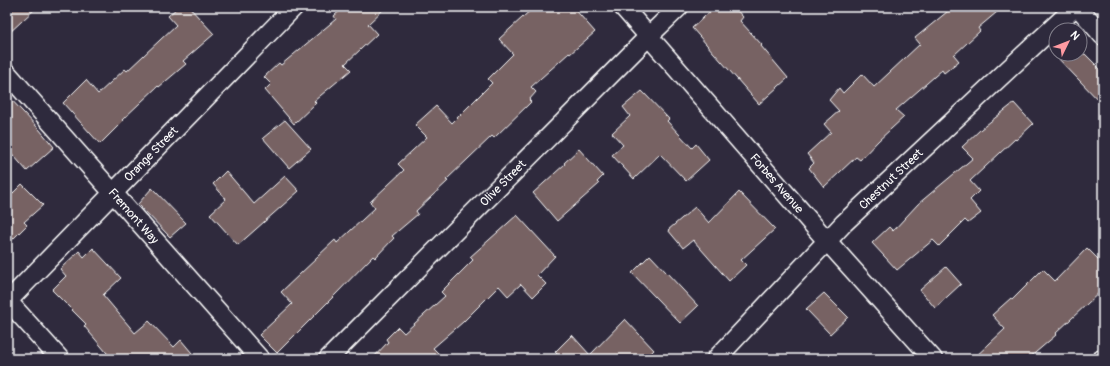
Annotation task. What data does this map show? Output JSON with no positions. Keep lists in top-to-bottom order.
{
  "streets": {
    "street": [
      "Orange Street",
      "Chestnut Street",
      "Olive Street",
      "Forbes Avenue",
      "Fremont Way"
    ]
  },
  "crossings": [
    ["Orange Street", "Fremont Way"],
    ["Chestnut Street", "Forbes Avenue"],
    ["Olive Street", "Forbes Avenue"]
  ],
  "north": "top right"
}
